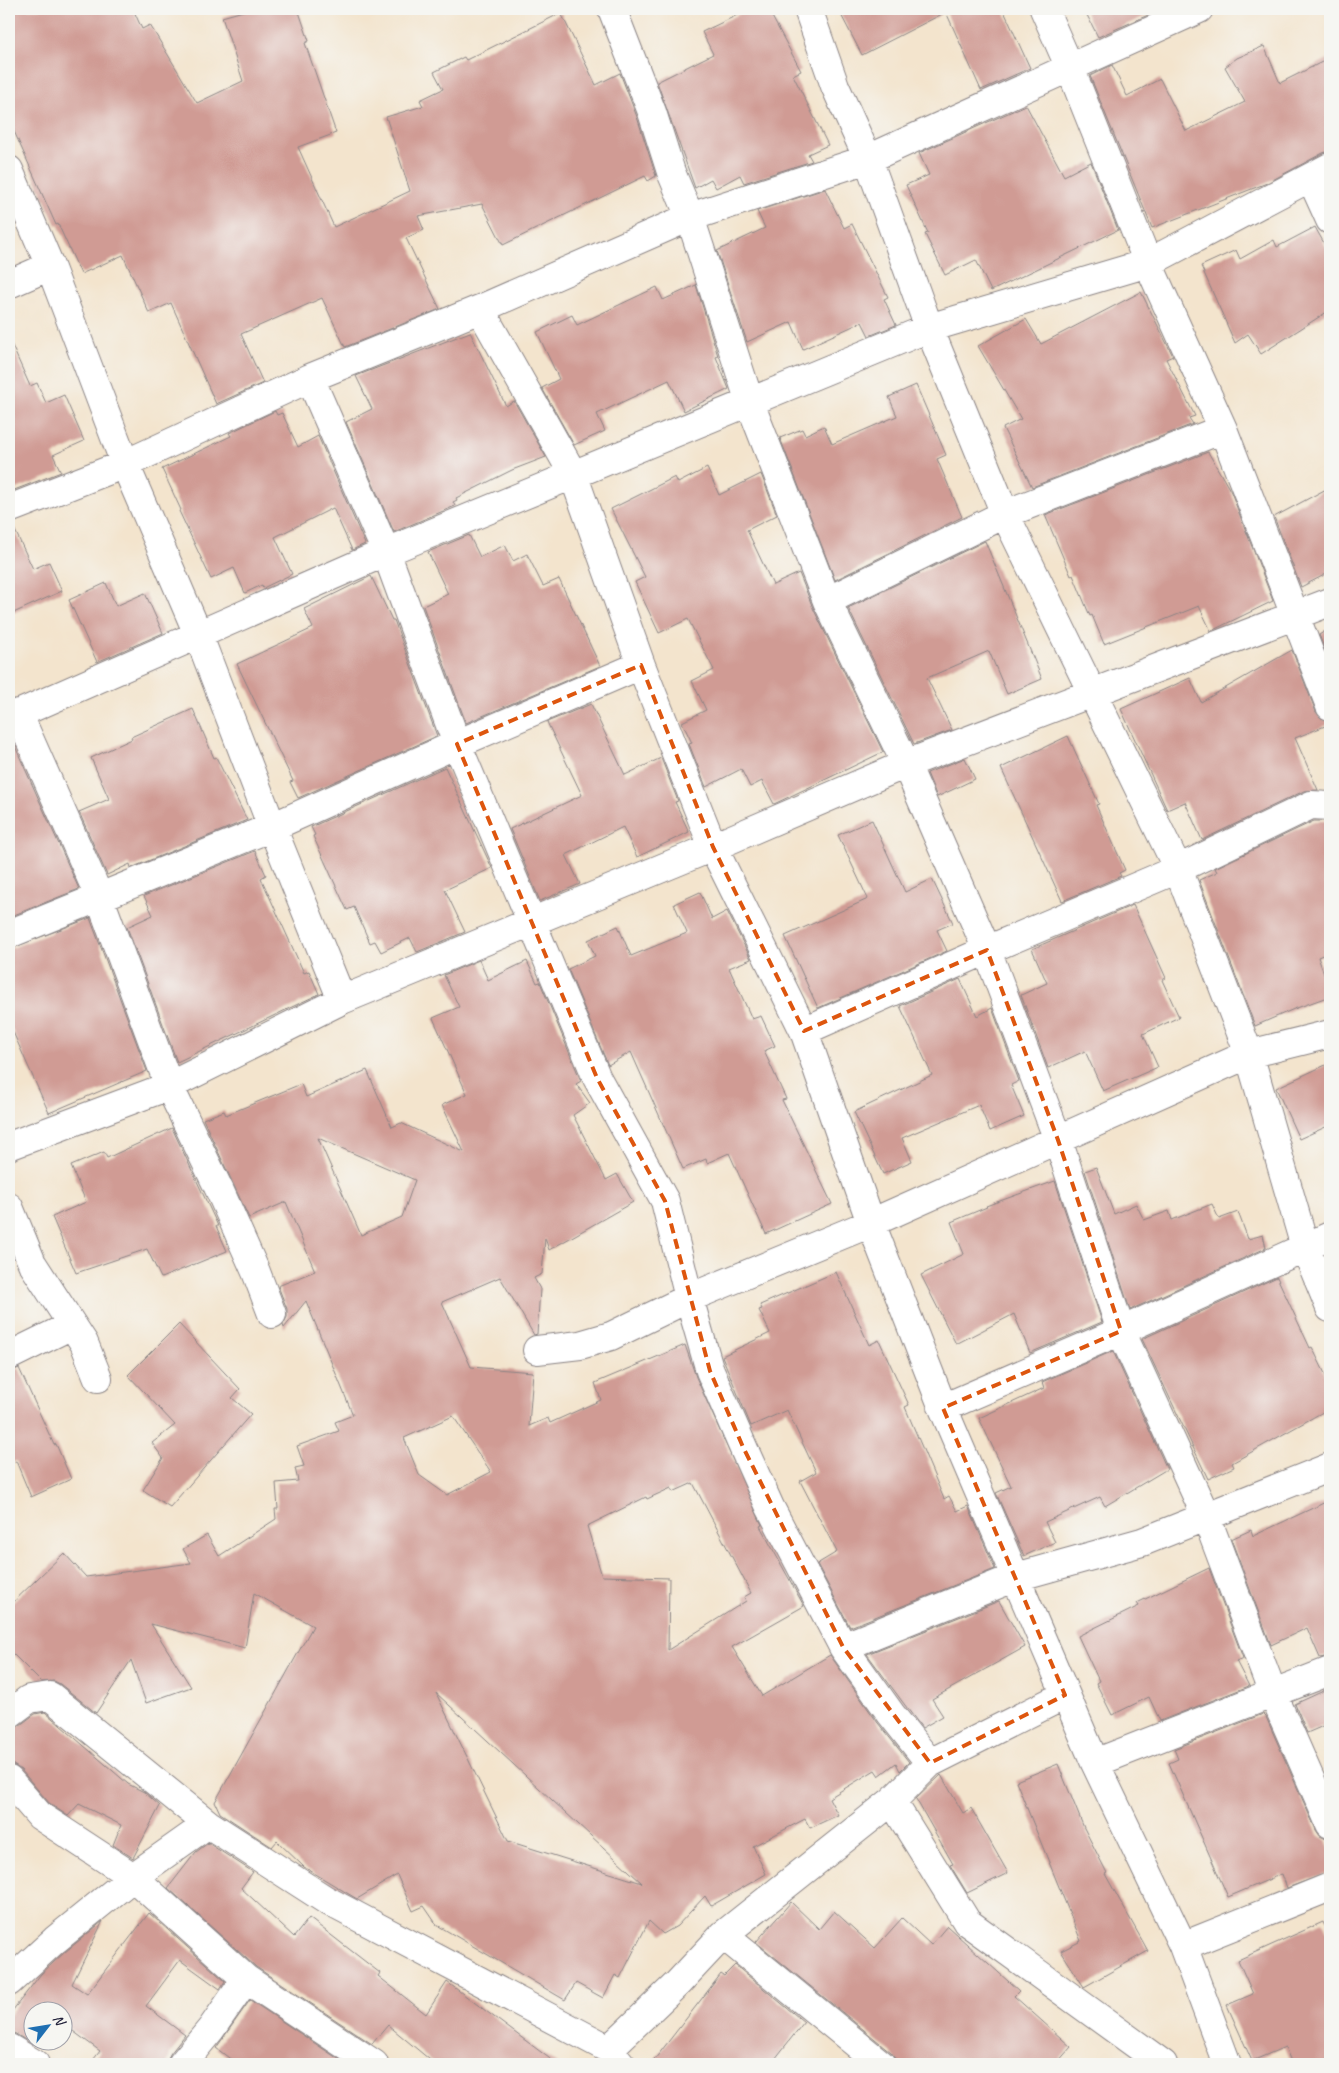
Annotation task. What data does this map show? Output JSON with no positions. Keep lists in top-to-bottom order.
{
  "north": "top right"
}
